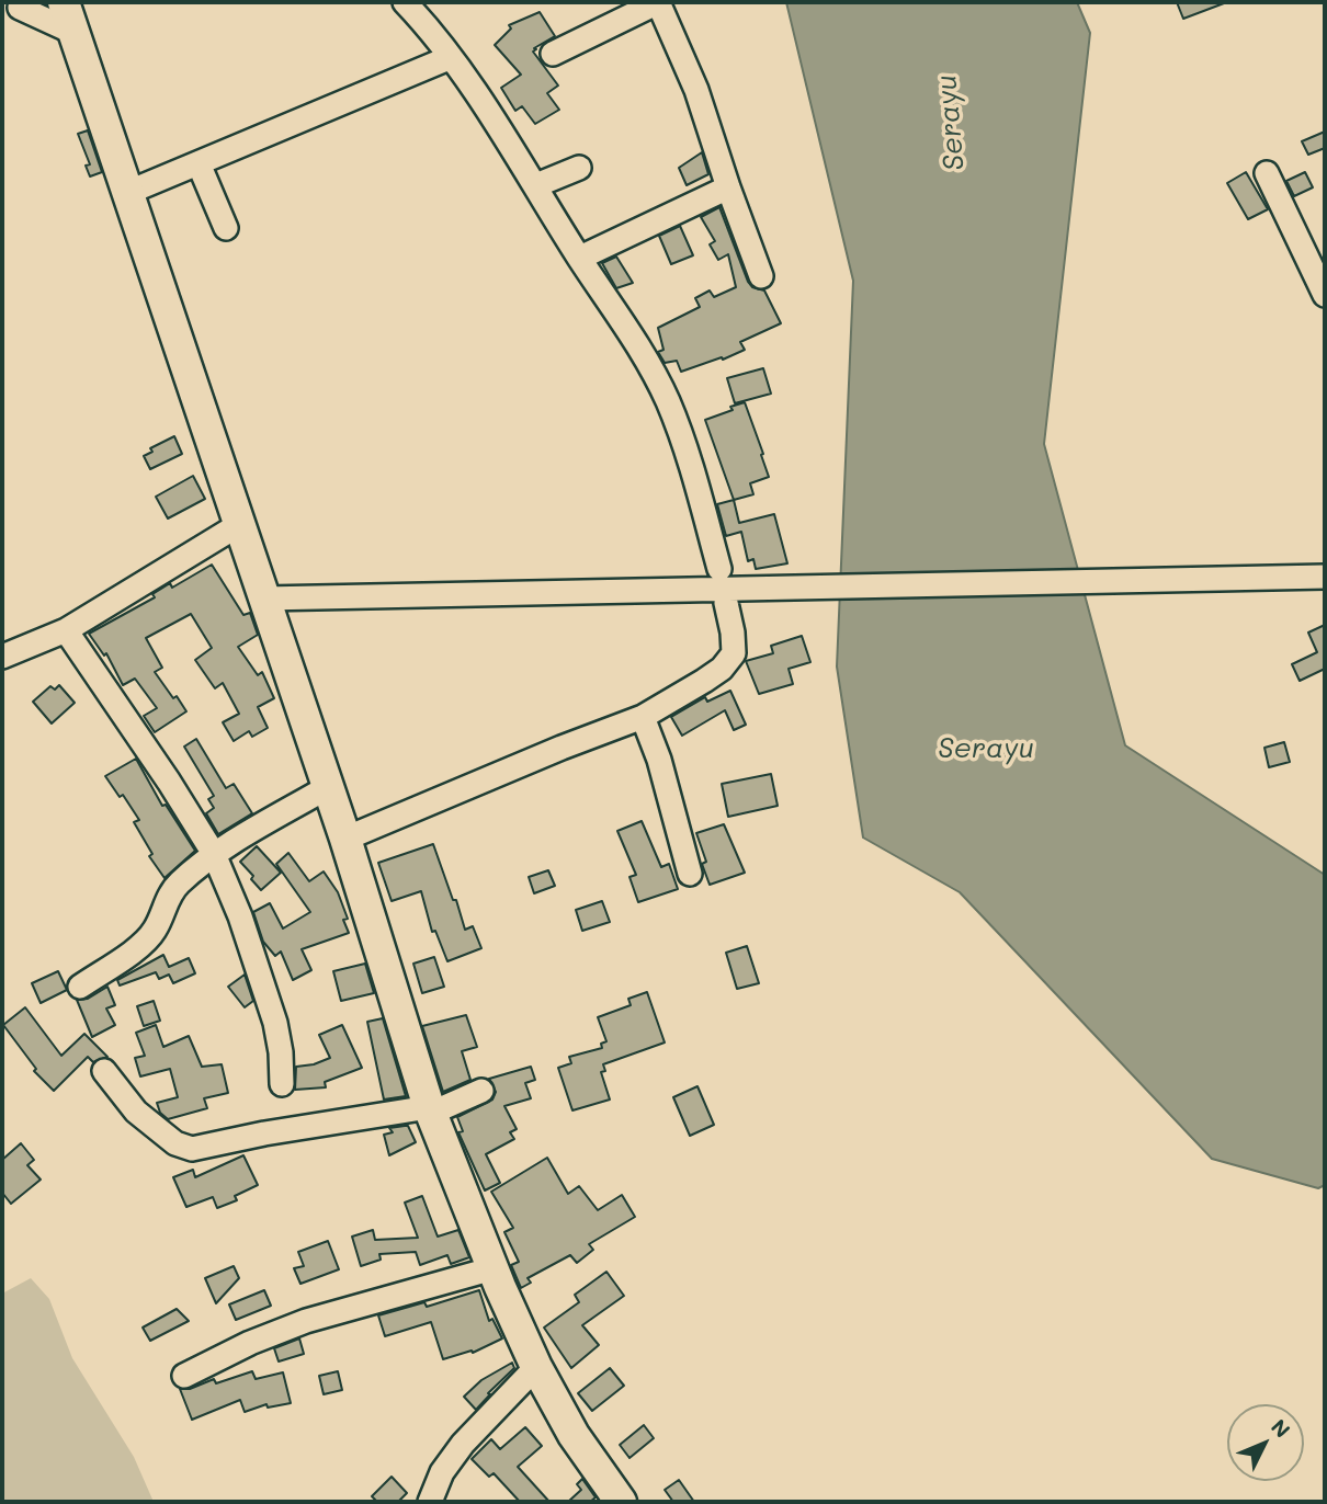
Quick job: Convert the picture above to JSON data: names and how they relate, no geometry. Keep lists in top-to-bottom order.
{
  "water": ["Serayu"],
  "north": "top right"
}
